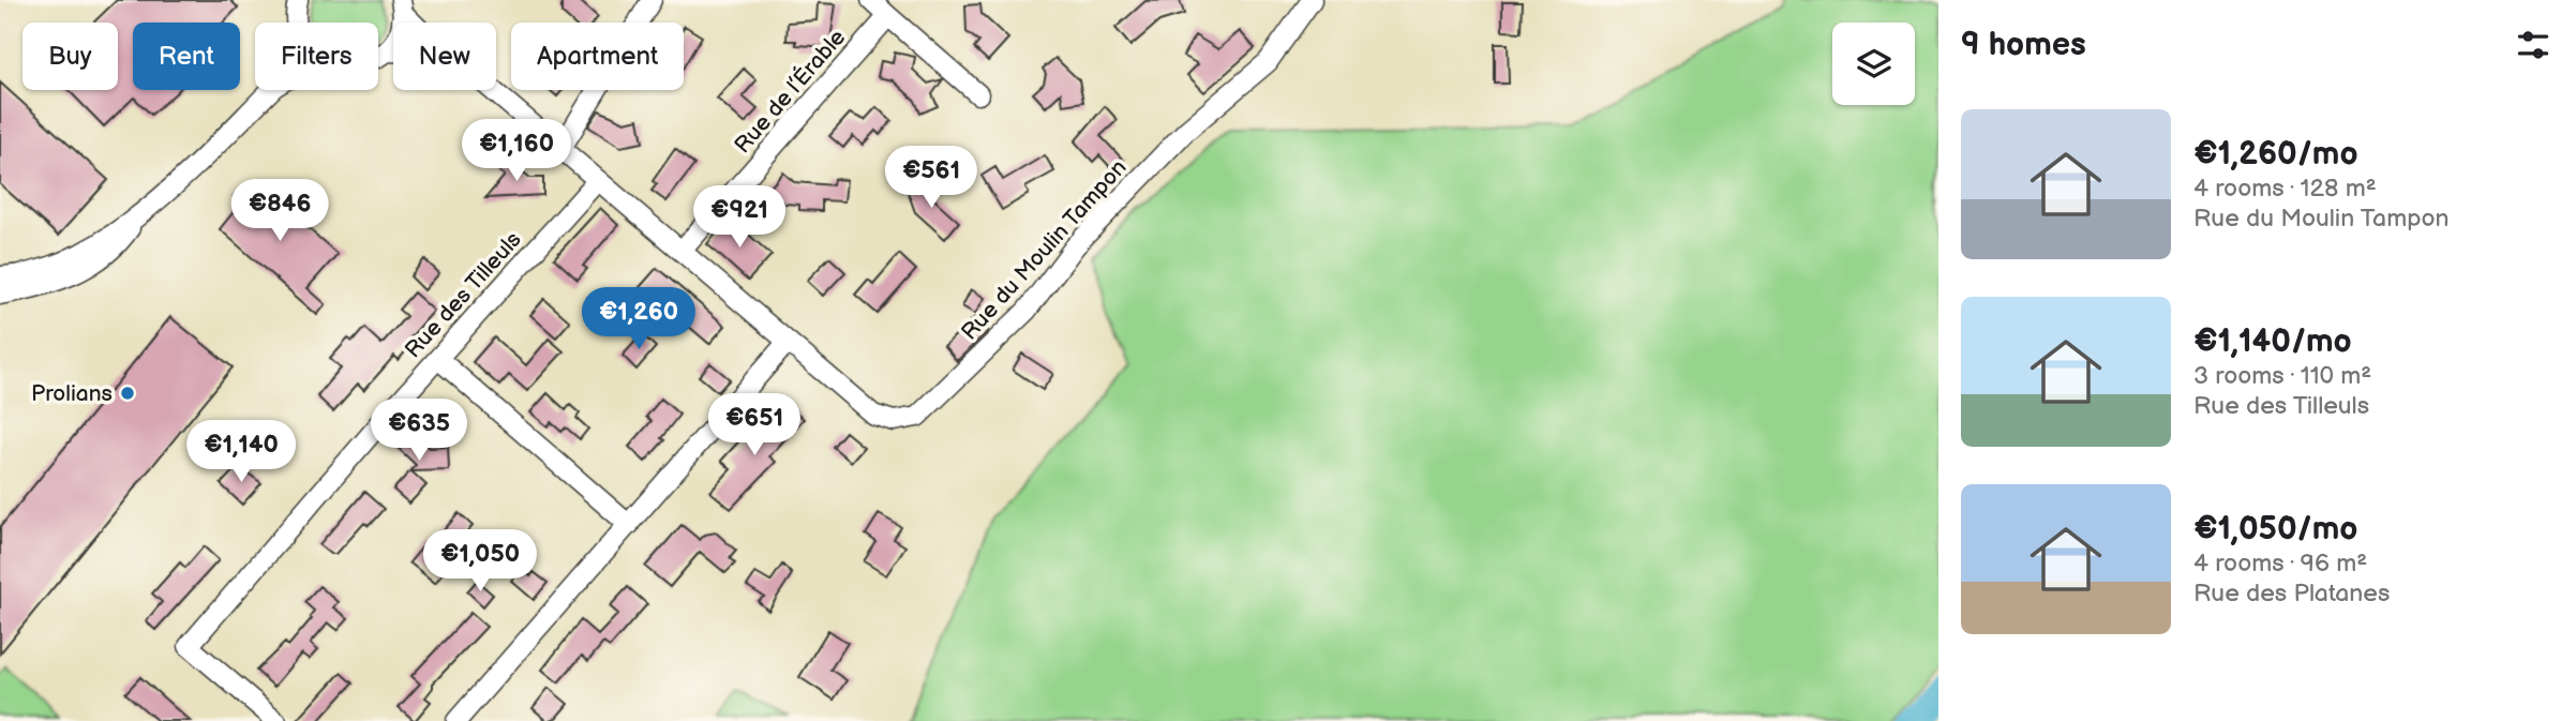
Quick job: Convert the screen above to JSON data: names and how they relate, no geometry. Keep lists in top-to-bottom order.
{
  "streets": {
    "street": ["Rue de l’Érable", "Rue du Moulin Tampon", "Rue des Tilleuls"]
  },
  "crossings": [
    ["Rue de l’Érable", "Rue du Moulin Tampon"],
    ["Rue du Moulin Tampon", "Rue des Tilleuls"]
  ],
  "places": ["Prolians"],
  "page": {
    "heading": "9 homes",
    "chip": [
      "Buy",
      "Rent",
      "Filters",
      "New",
      "Apartment"
    ],
    "list": [
      {
        "name": "€1,260/mo",
        "note": "4 rooms · 128 m² · Rue du Moulin Tampon"
      },
      {
        "name": "€1,140/mo",
        "note": "3 rooms · 110 m² · Rue des Tilleuls"
      },
      {
        "name": "€1,050/mo",
        "note": "4 rooms · 96 m² · Rue des Platanes"
      }
    ],
    "price": [
      "€1,160",
      "€561",
      "€846",
      "€921",
      "€1,260",
      "€651",
      "€635",
      "€1,140",
      "€1,050"
    ]
  }
}
